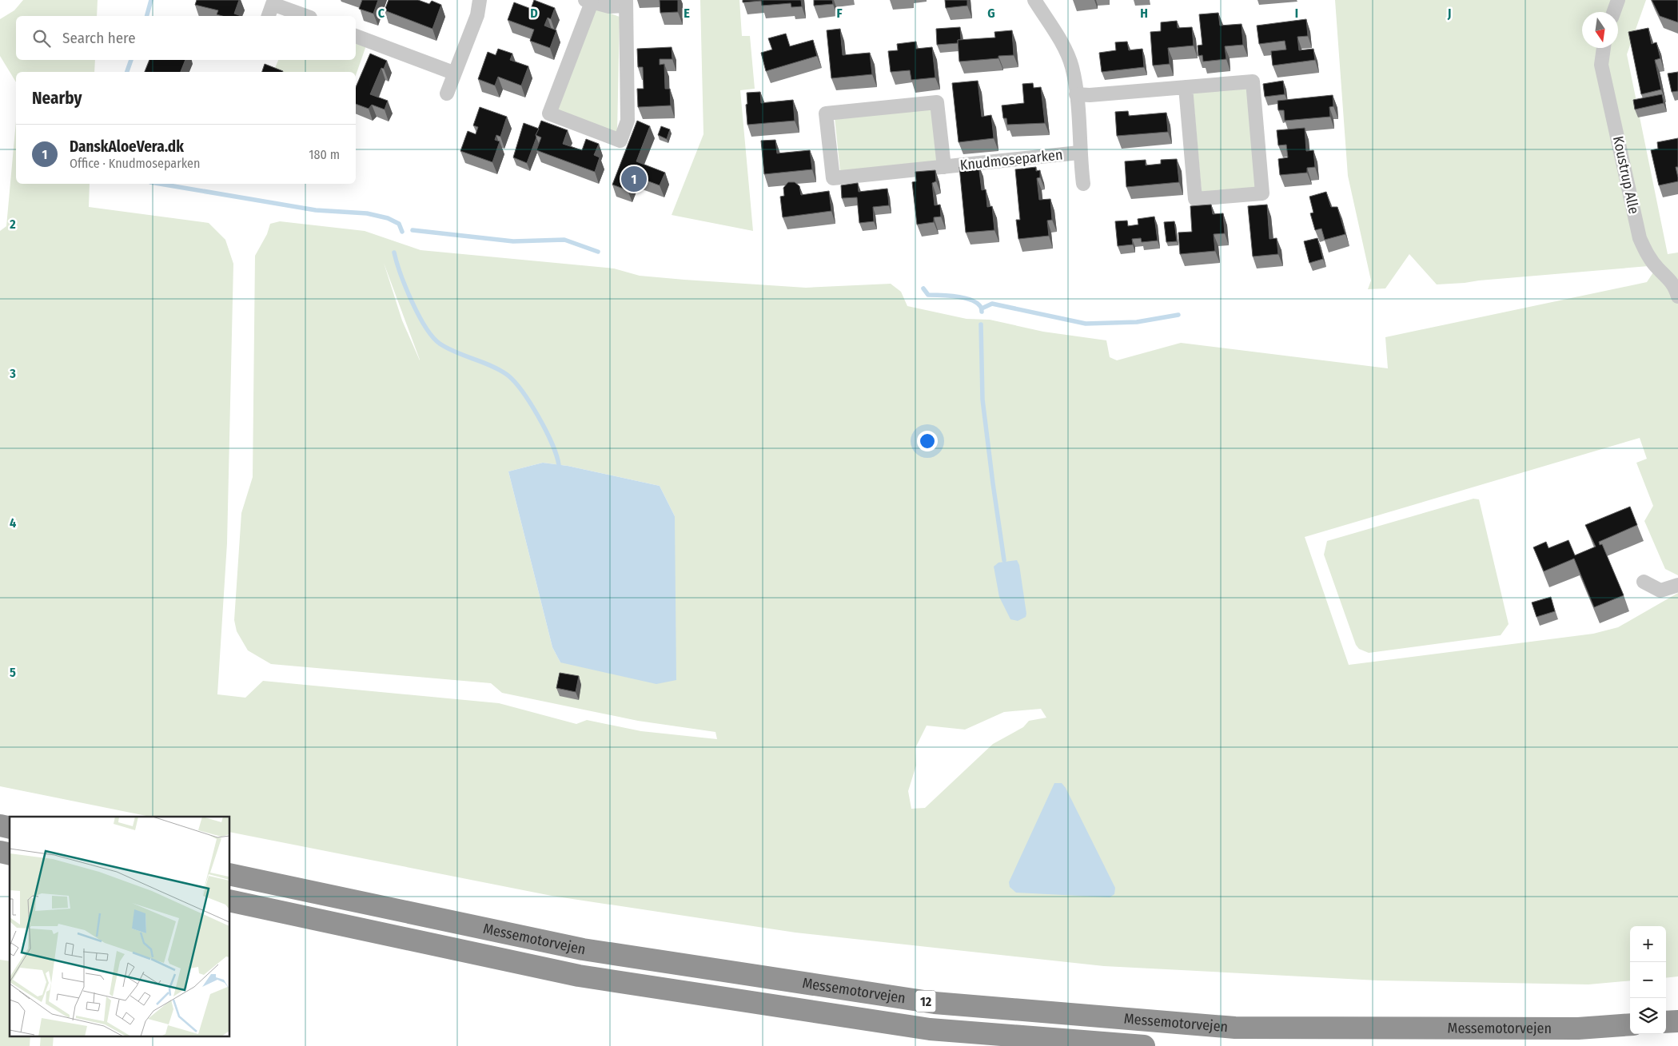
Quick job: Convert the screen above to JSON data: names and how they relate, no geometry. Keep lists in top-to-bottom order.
{
  "streets": {
    "highway": ["Messemotorvejen", "12"],
    "street": ["Knudmoseparken", "Koustrup Alle"]
  },
  "north": "bottom",
  "page": {
    "search": "Search here",
    "heading": "Nearby",
    "list": [
      {
        "mark": "1",
        "name": "DanskAloeVera.dk",
        "note": "Office · Knudmoseparken",
        "value": "180 m"
      }
    ],
    "pins": "1",
    "map_buttons": ["+", "−"]
  },
  "grid": {
    "columns": [
      "C",
      "D",
      "E",
      "F",
      "G",
      "H",
      "I",
      "J"
    ],
    "rows": [
      "2",
      "3",
      "4",
      "5"
    ]
  }
}
